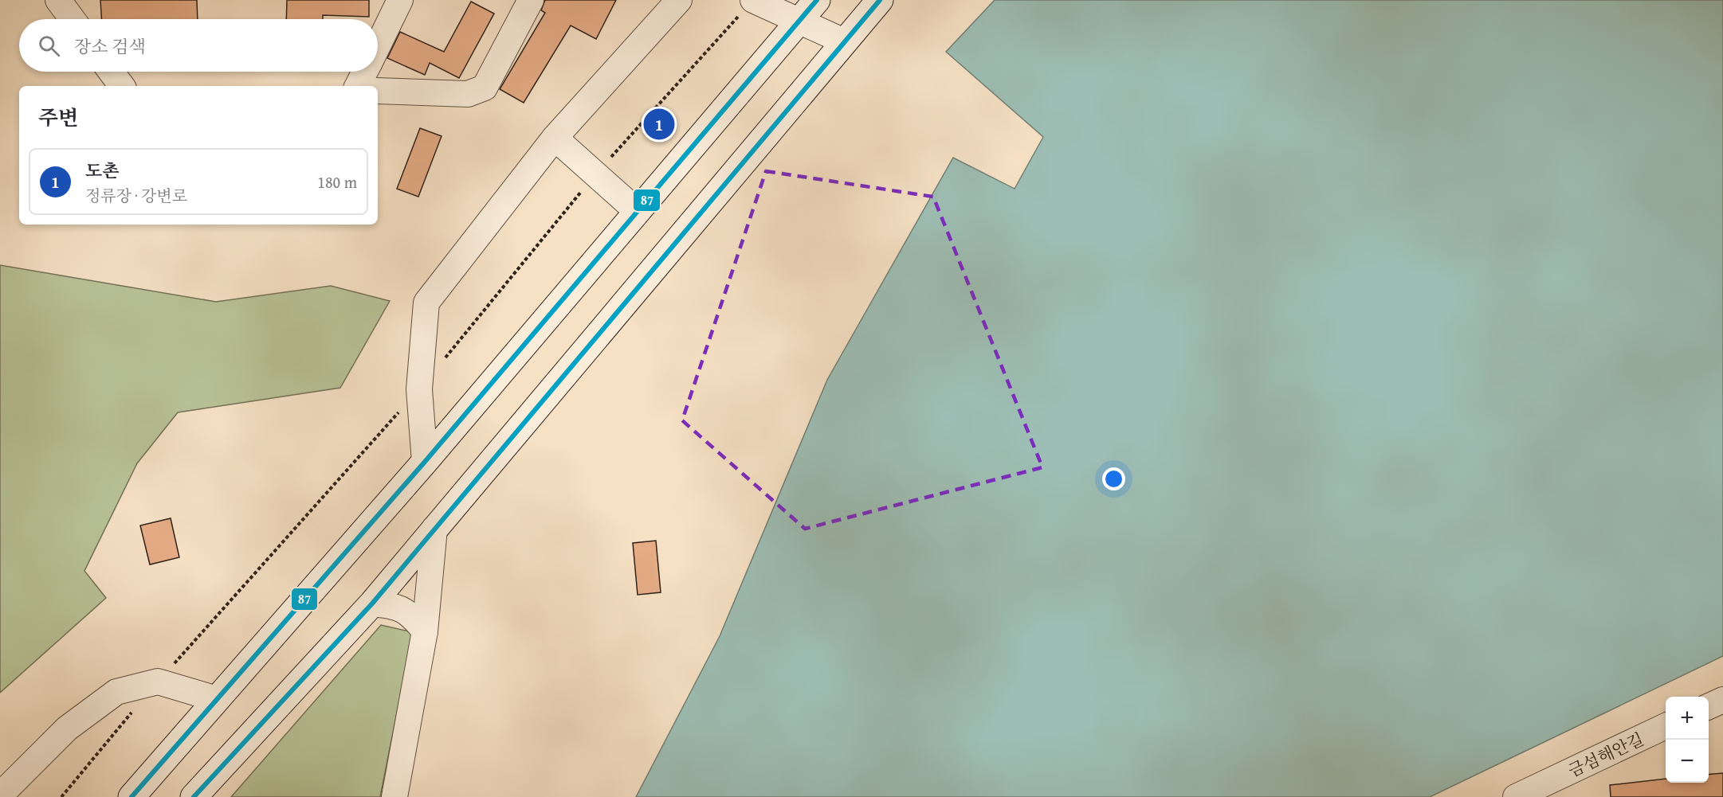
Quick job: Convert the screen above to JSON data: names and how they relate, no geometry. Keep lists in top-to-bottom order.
{
  "streets": {
    "street": ["금섬해안길"]
  },
  "lines": ["transit line 87"],
  "page": {
    "search": "장소 검색",
    "heading": "주변",
    "pins": "1",
    "list": [
      {
        "mark": "1",
        "name": "도촌",
        "note": "정류장 · 강변로",
        "value": "180 m"
      }
    ],
    "map_buttons": ["+", "−"]
  }
}
